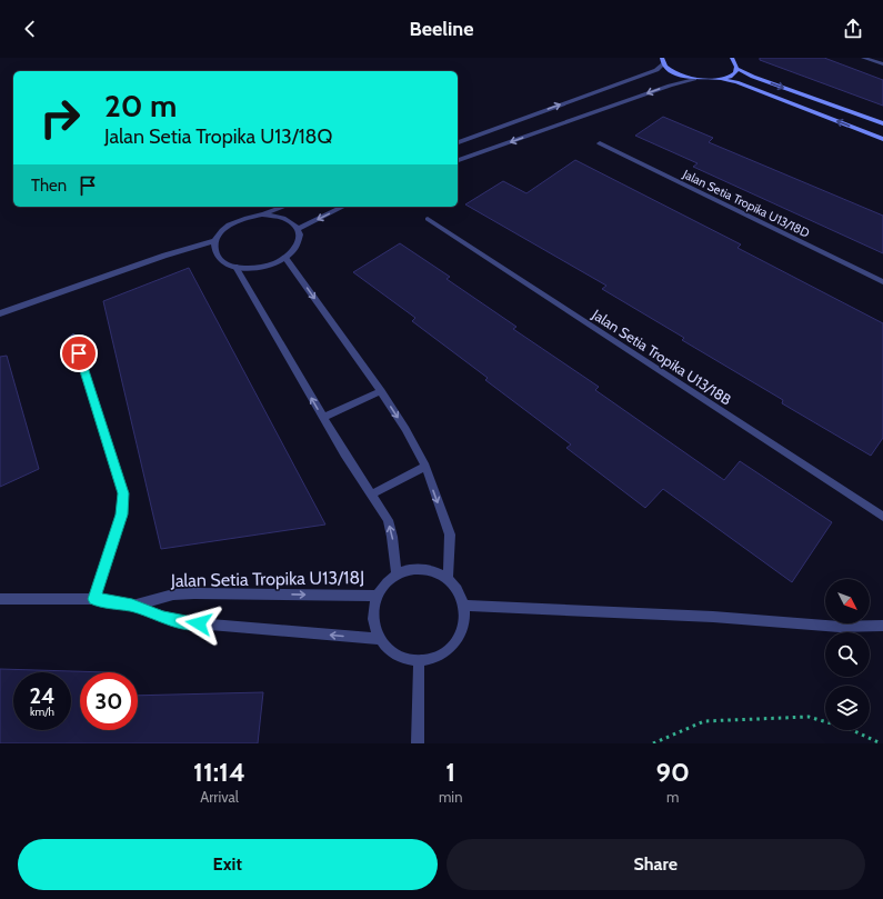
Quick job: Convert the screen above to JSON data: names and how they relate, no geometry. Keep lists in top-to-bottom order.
{
  "streets": {
    "street": ["Jalan Setia Tropika U13/18D", "Jalan Setia Tropika U13/18B", "Jalan Setia Tropika U13/18J"]
  },
  "north": "bottom right",
  "page": {
    "header": "Beeline",
    "turn": ["20 m", "Jalan Setia Tropika U13/18Q"],
    "then": "Then",
    "speed": "24 km/h",
    "limit": "30",
    "eta": [
      "11:14",
      "Arrival",
      "1",
      "min",
      "90",
      "m"
    ],
    "buttons": ["Exit", "Share"]
  }
}
